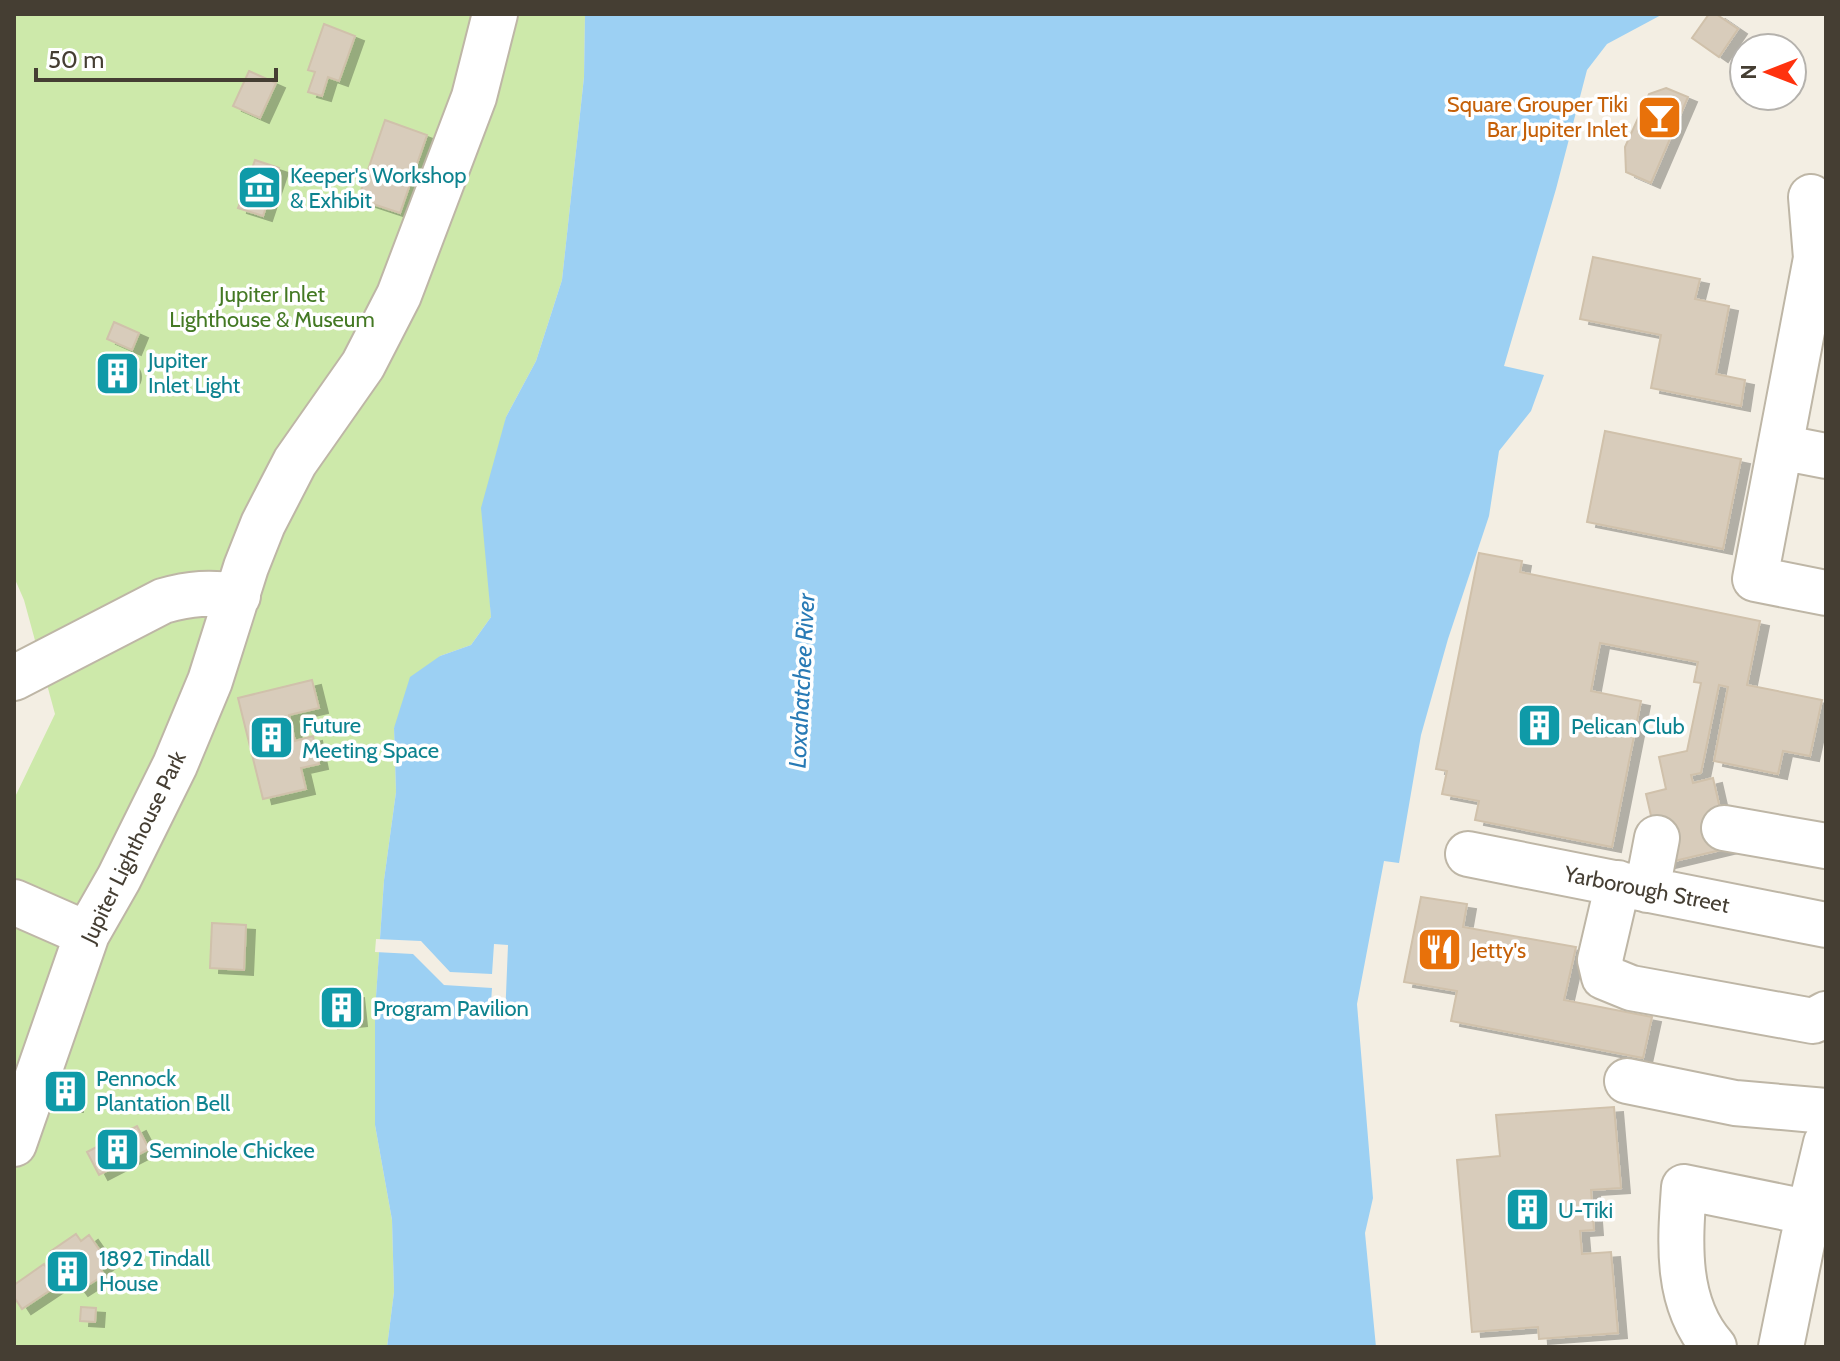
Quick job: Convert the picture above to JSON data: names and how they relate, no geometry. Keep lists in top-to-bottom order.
{
  "streets": {
    "street": ["Jupiter Lighthouse Park", "Yarborough Street"]
  },
  "water": ["Loxahatchee River"],
  "parks": ["Jupiter Inlet Lighthouse & Museum"],
  "places": {
    "bar": ["Square Grouper Tiki Bar Jupiter Inlet"],
    "museum": ["Keeper's Workshop & Exhibit"],
    "building": [
      "Jupiter Inlet Light",
      "Pelican Club",
      "Future Meeting Space",
      "Program Pavilion",
      "Pennock Plantation Bell",
      "Seminole Chickee",
      "U-Tiki",
      "1892 Tindall House"
    ],
    "restaurant": ["Jetty's"]
  },
  "scale_bar": "50 m",
  "north": "left"
}
